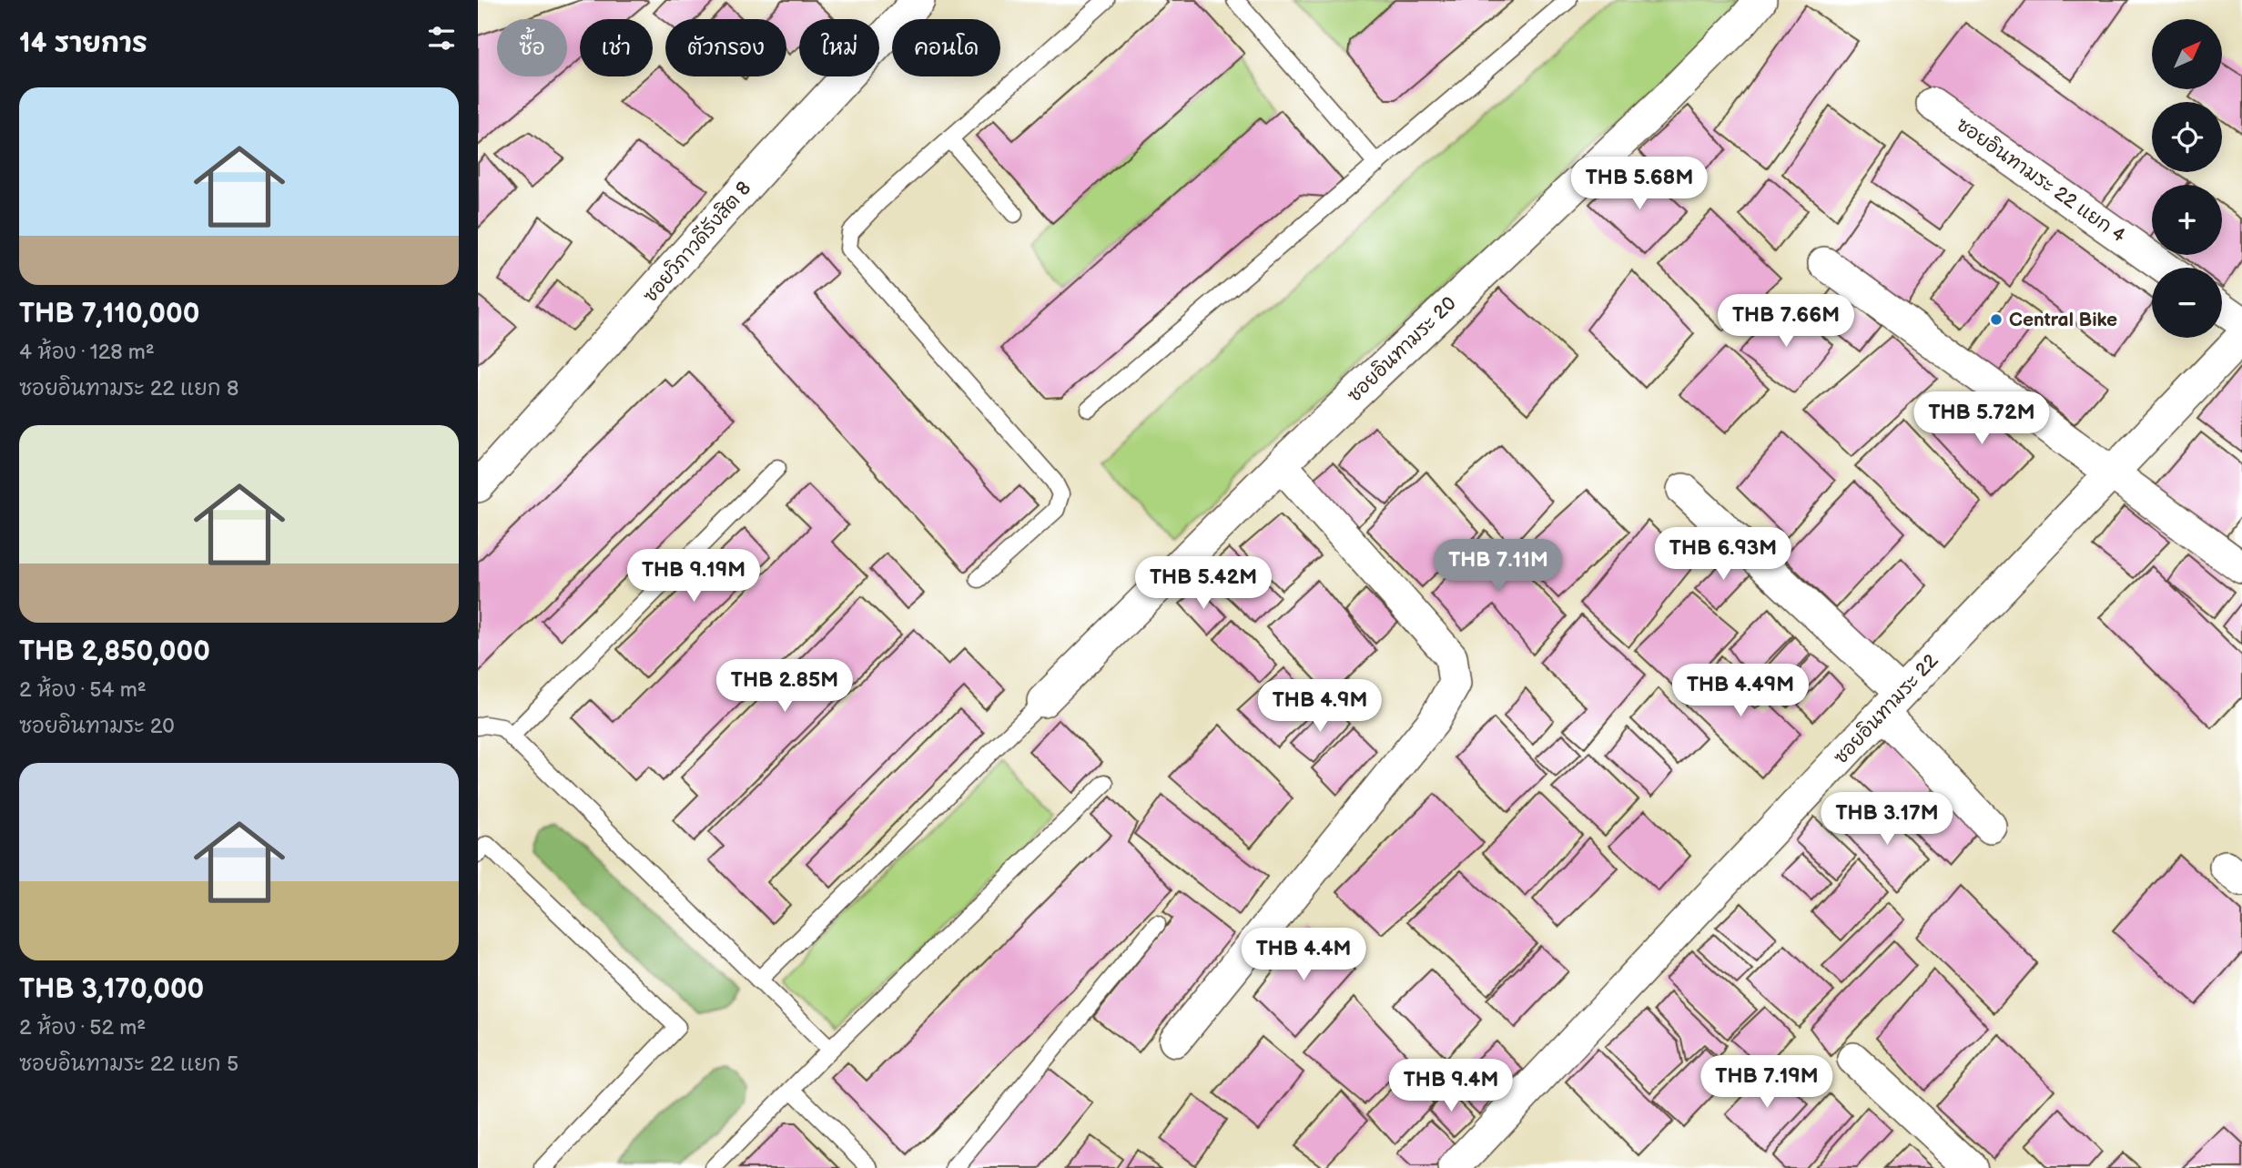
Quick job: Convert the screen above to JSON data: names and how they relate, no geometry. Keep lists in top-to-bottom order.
{
  "streets": {
    "street": [
      "ซอยอินทามระ 22 แยก 4",
      "ซอยวิภาวดีรังสิต 8",
      "ซอยอินทามระ 20",
      "ซอยอินทามระ 22"
    ]
  },
  "places": ["Central Bike"],
  "north": "top right",
  "page": {
    "heading": "14 รายการ",
    "map_buttons": ["+", "−"],
    "chip": [
      "ซื้อ",
      "เช่า",
      "ตัวกรอง",
      "ใหม่",
      "คอนโด"
    ],
    "list": [
      {
        "name": "THB 7,110,000",
        "note": "4 ห้อง · 128 m² · ซอยอินทามระ 22 แยก 8"
      },
      {
        "name": "THB 2,850,000",
        "note": "2 ห้อง · 54 m² · ซอยอินทามระ 20"
      },
      {
        "name": "THB 3,170,000",
        "note": "2 ห้อง · 52 m² · ซอยอินทามระ 22 แยก 5"
      }
    ],
    "price": [
      "THB 5.68M",
      "THB 7.66M",
      "THB 5.72M",
      "THB 6.93M",
      "THB 7.11M",
      "THB 9.19M",
      "THB 5.42M",
      "THB 2.85M",
      "THB 4.49M",
      "THB 4.9M",
      "THB 3.17M",
      "THB 4.4M",
      "THB 7.19M",
      "THB 9.4M"
    ]
  }
}
